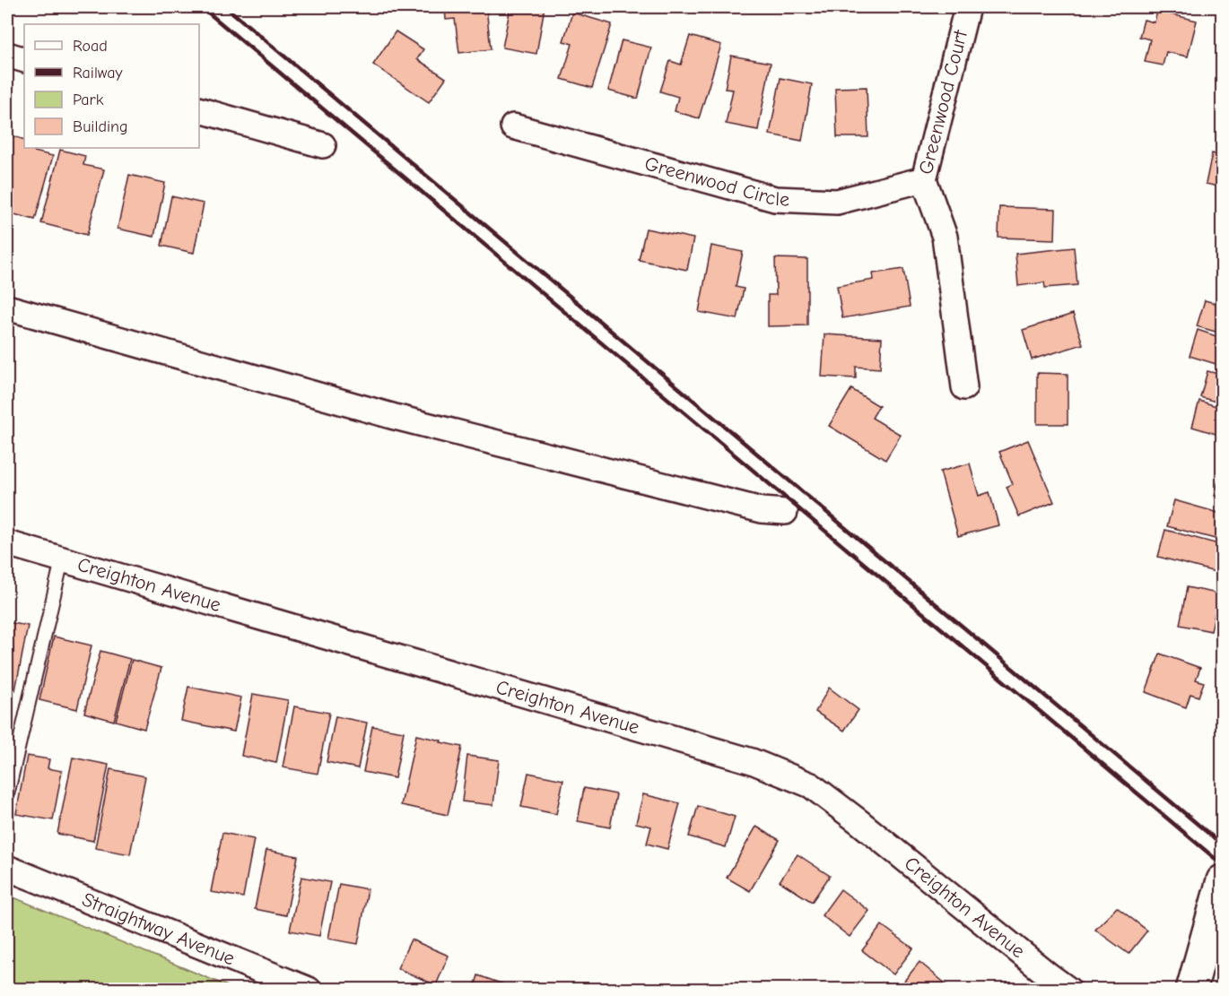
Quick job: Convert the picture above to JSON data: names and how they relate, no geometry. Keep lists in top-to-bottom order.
{
  "streets": {
    "street": [
      "Greenwood Court",
      "Greenwood Circle",
      "Creighton Avenue",
      "Straightway Avenue"
    ]
  },
  "crossings": [
    ["Greenwood Court", "Greenwood Circle"]
  ],
  "legend": [
    "Road",
    "Railway",
    "Park",
    "Building"
  ]
}
